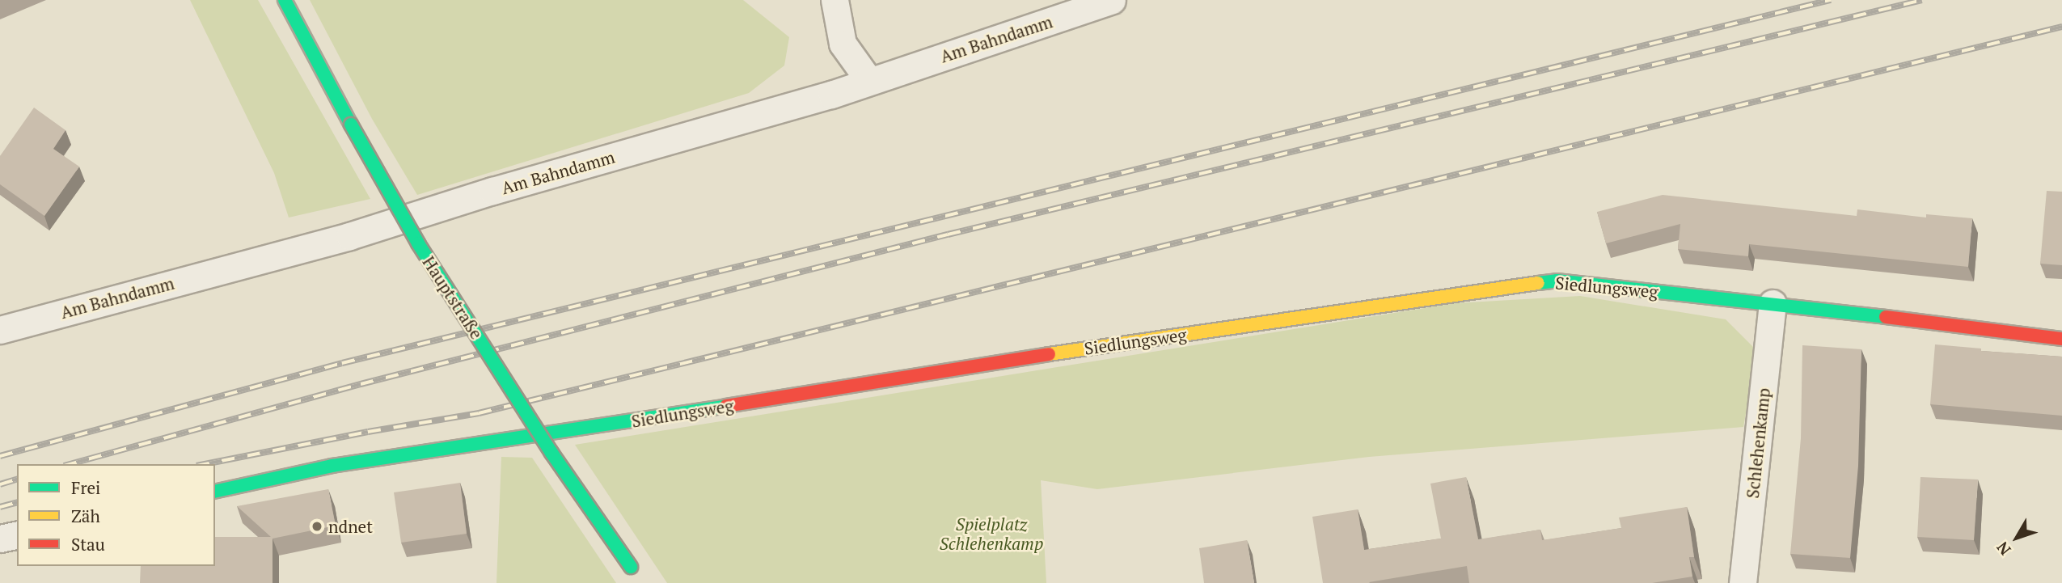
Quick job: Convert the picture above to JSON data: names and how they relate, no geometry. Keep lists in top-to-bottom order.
{
  "streets": {
    "street": [
      "Am Bahndamm",
      "Siedlungsweg",
      "Hauptstraße",
      "Schlehenkamp"
    ]
  },
  "crossings": [
    ["Siedlungsweg", "Schlehenkamp"]
  ],
  "parks": ["Spielplatz Schlehenkamp"],
  "places": ["ndnet"],
  "legend": ["Frei", "Zäh", "Stau"],
  "north": "bottom left"
}
